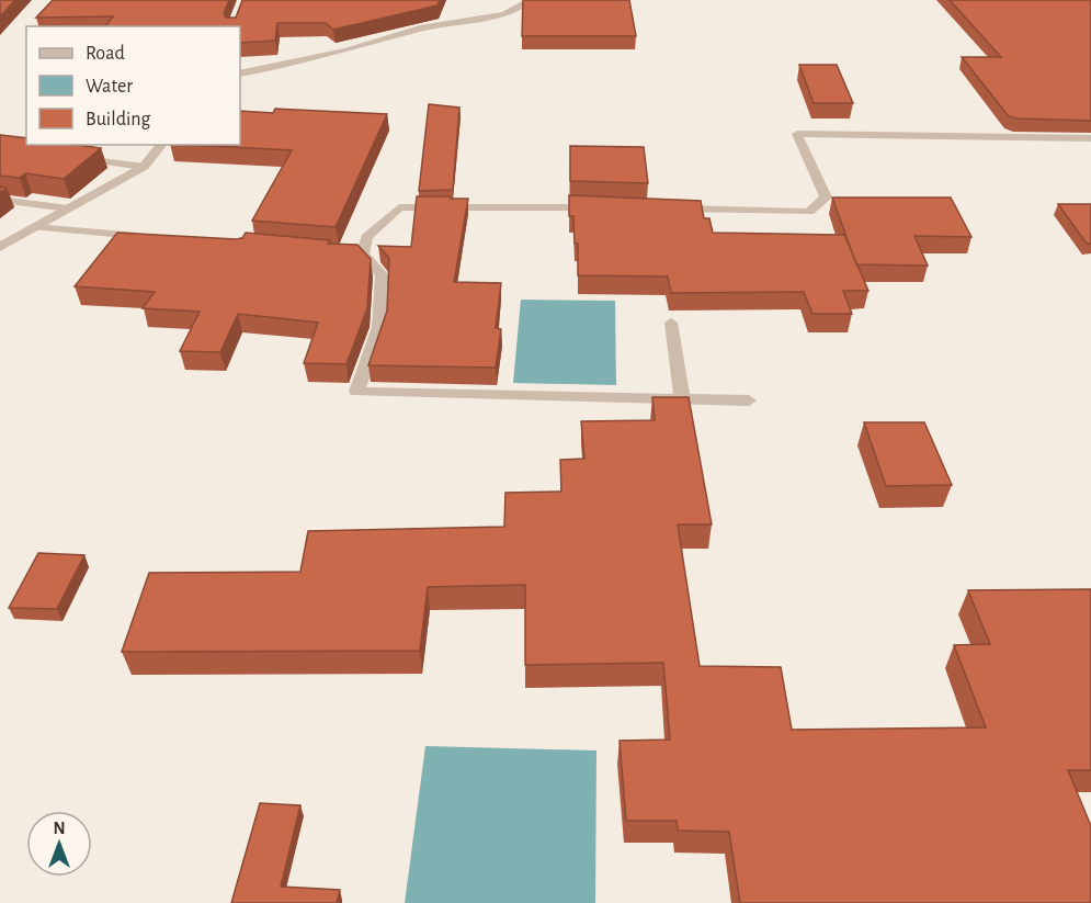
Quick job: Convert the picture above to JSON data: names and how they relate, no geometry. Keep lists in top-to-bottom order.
{
  "legend": ["Road", "Water", "Building"],
  "north": "top"
}
